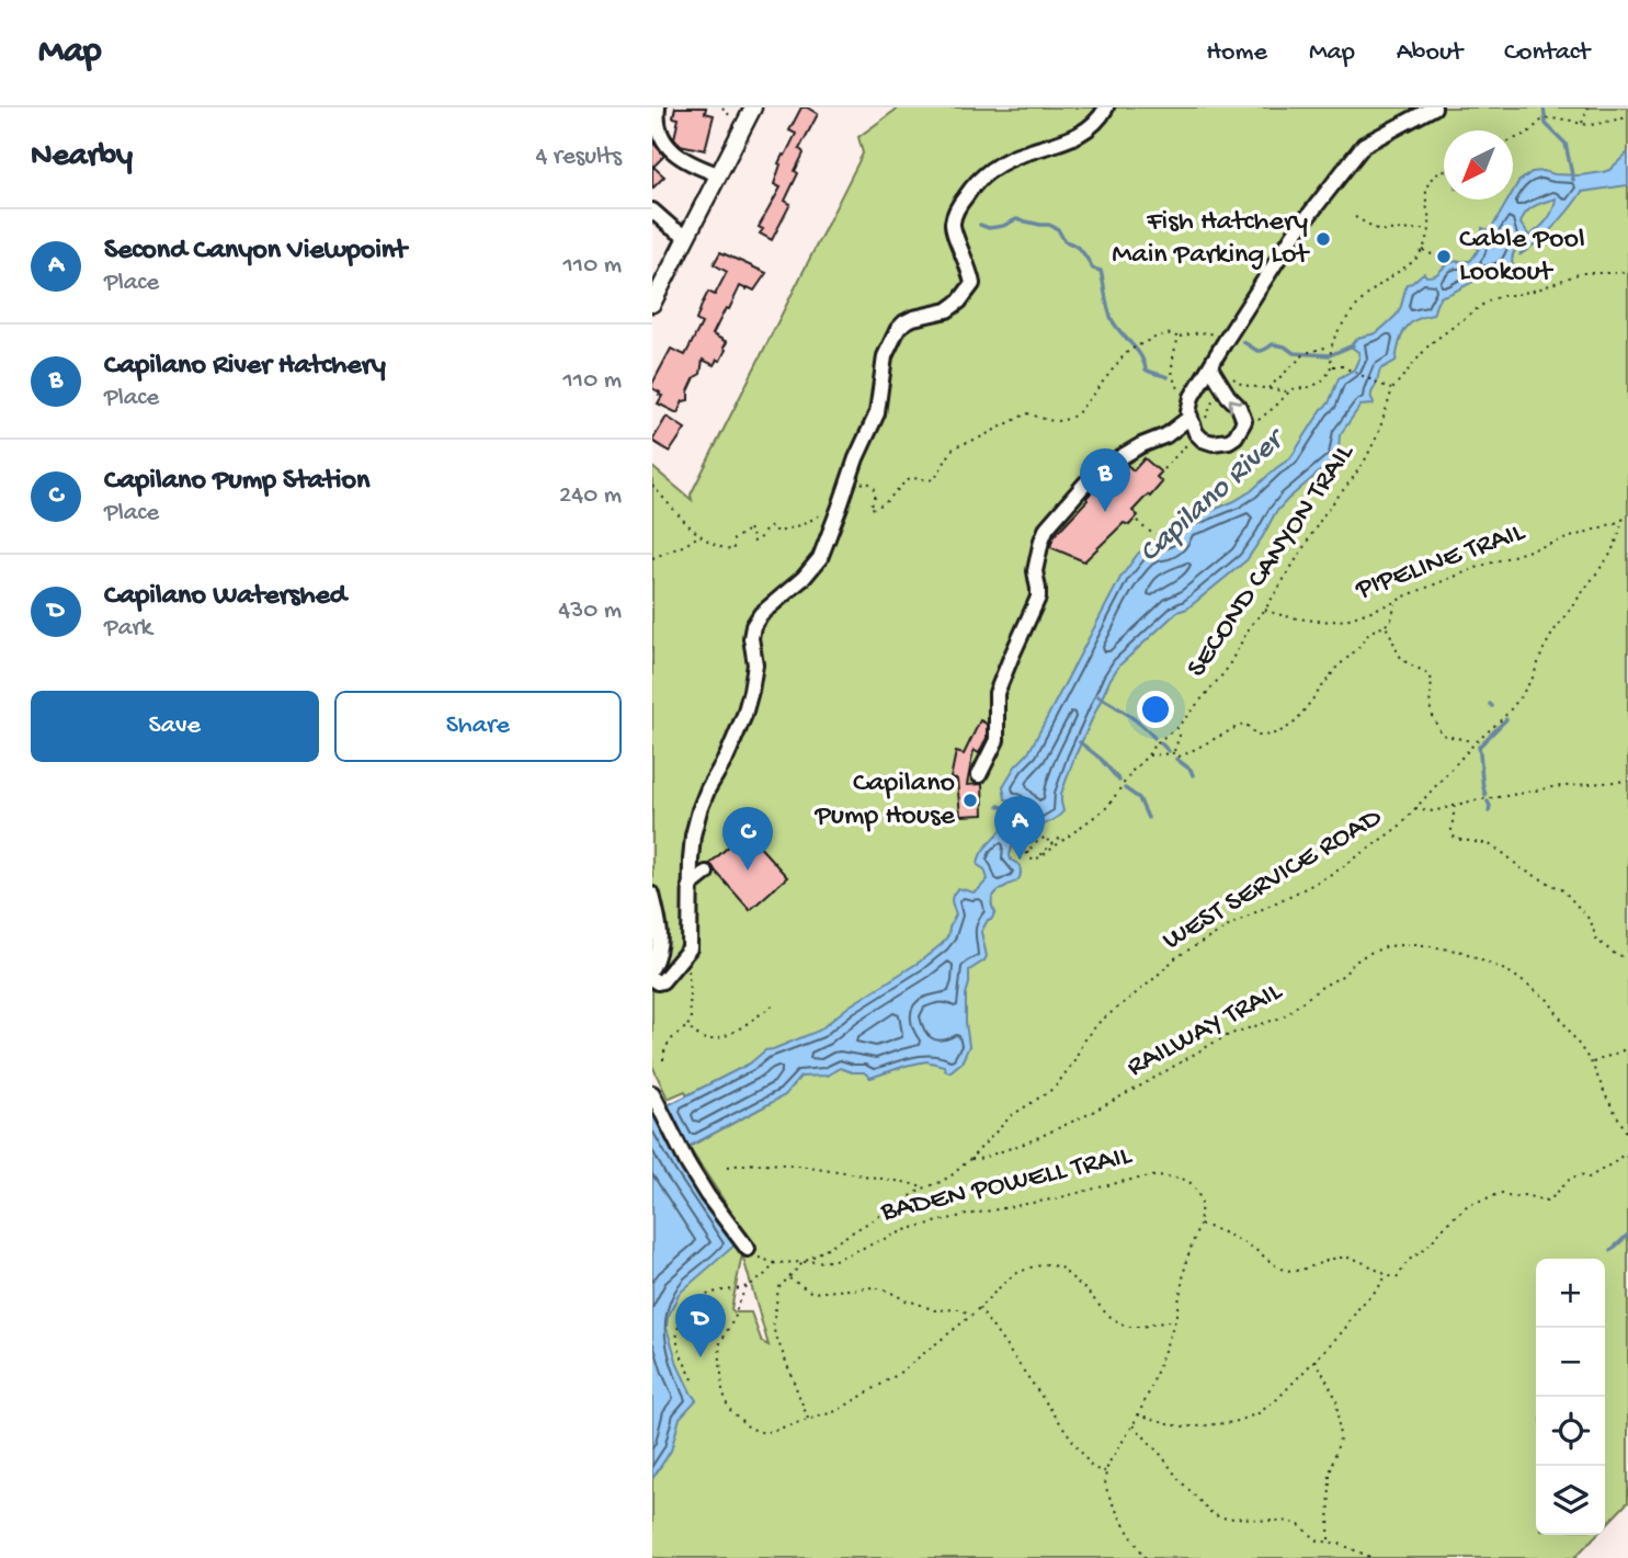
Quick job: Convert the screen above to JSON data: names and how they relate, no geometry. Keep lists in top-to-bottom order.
{
  "streets": {
    "path": [
      "SECOND CANYON TRAIL",
      "PIPELINE TRAIL",
      "WEST SERVICE ROAD",
      "RAILWAY TRAIL",
      "BADEN POWELL TRAIL"
    ]
  },
  "crossings": [
    ["SECOND CANYON TRAIL", "PIPELINE TRAIL"],
    ["PIPELINE TRAIL", "WEST SERVICE ROAD"],
    ["WEST SERVICE ROAD", "RAILWAY TRAIL"],
    ["WEST SERVICE ROAD", "BADEN POWELL TRAIL"]
  ],
  "water": ["Capilano River"],
  "places": ["Fish Hatchery Main Parking Lot", "Cable Pool Lookout", "Capilano Pump House"],
  "north": "bottom left",
  "page": {
    "header": "Map",
    "nav": [
      "Home",
      "Map",
      "About",
      "Contact"
    ],
    "heading": ["Nearby", "4 results"],
    "list": [
      {
        "mark": "A",
        "name": "Second Canyon Viewpoint",
        "note": "Place",
        "value": "110 m"
      },
      {
        "mark": "B",
        "name": "Capilano River Hatchery",
        "note": "Place",
        "value": "110 m"
      },
      {
        "mark": "C",
        "name": "Capilano Pump Station",
        "note": "Place",
        "value": "240 m"
      },
      {
        "mark": "D",
        "name": "Capilano Watershed",
        "note": "Park",
        "value": "430 m"
      }
    ],
    "pins": [
      "B",
      "A",
      "C",
      "D"
    ],
    "buttons": ["Save", "Share"],
    "map_buttons": ["+", "−"]
  }
}
